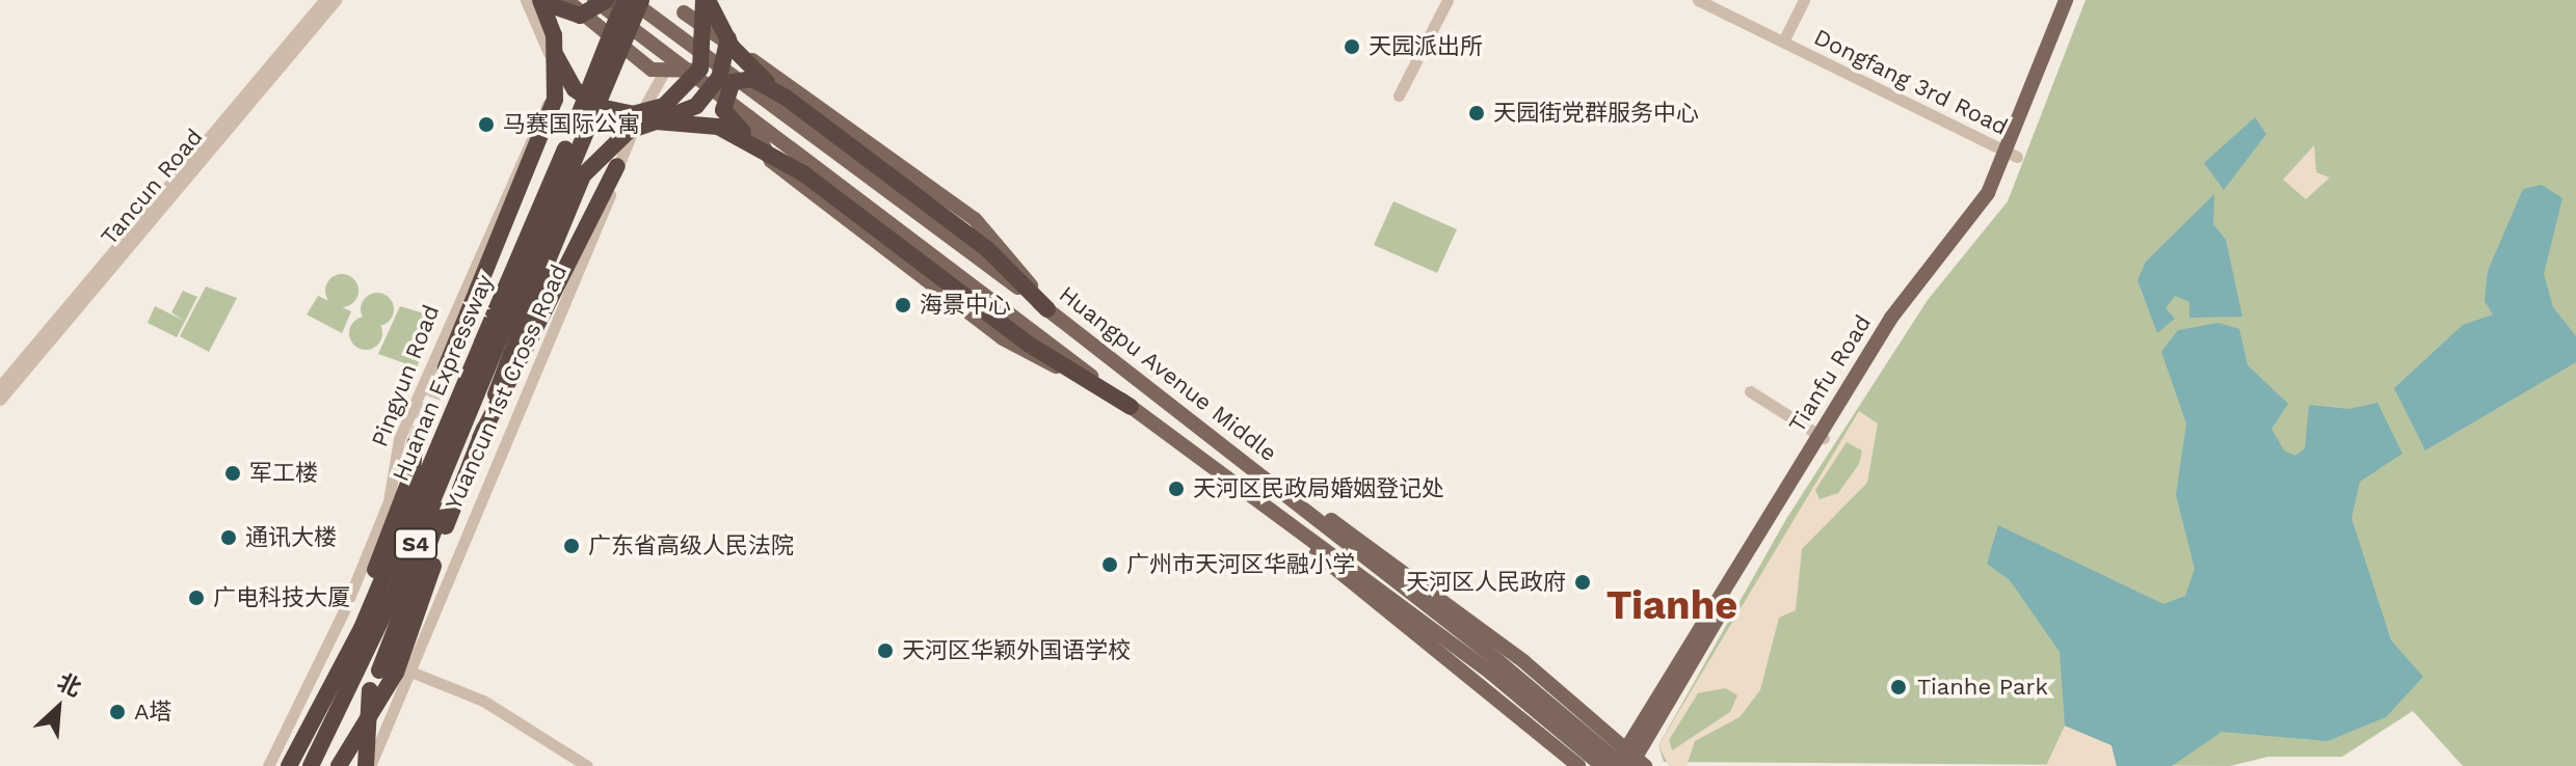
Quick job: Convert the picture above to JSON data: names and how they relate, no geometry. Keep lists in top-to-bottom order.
{
  "streets": {
    "highway": ["Huanan Expressway", "S4"],
    "main road": ["Huangpu Avenue Middle", "Tianfu Road"],
    "street": [
      "Dongfang 3rd Road",
      "Tancun Road",
      "Pingyun Road",
      "Yuancun 1st Cross Road"
    ]
  },
  "crossings": [
    ["Dongfang 3rd Road", "Tianfu Road"],
    ["Huangpu Avenue Middle", "Tianfu Road"]
  ],
  "districts": ["Tianhe"],
  "places": [
    "天园派出所",
    "天园街党群服务中心",
    "马赛国际公寓",
    "海景中心",
    "军工楼",
    "天河区民政局婚姻登记处",
    "通讯大楼",
    "广东省高级人民法院",
    "广州市天河区华融小学",
    "天河区人民政府",
    "广电科技大厦",
    "天河区华颖外国语学校",
    "Tianhe Park",
    "A塔"
  ],
  "north": "top right"
}
